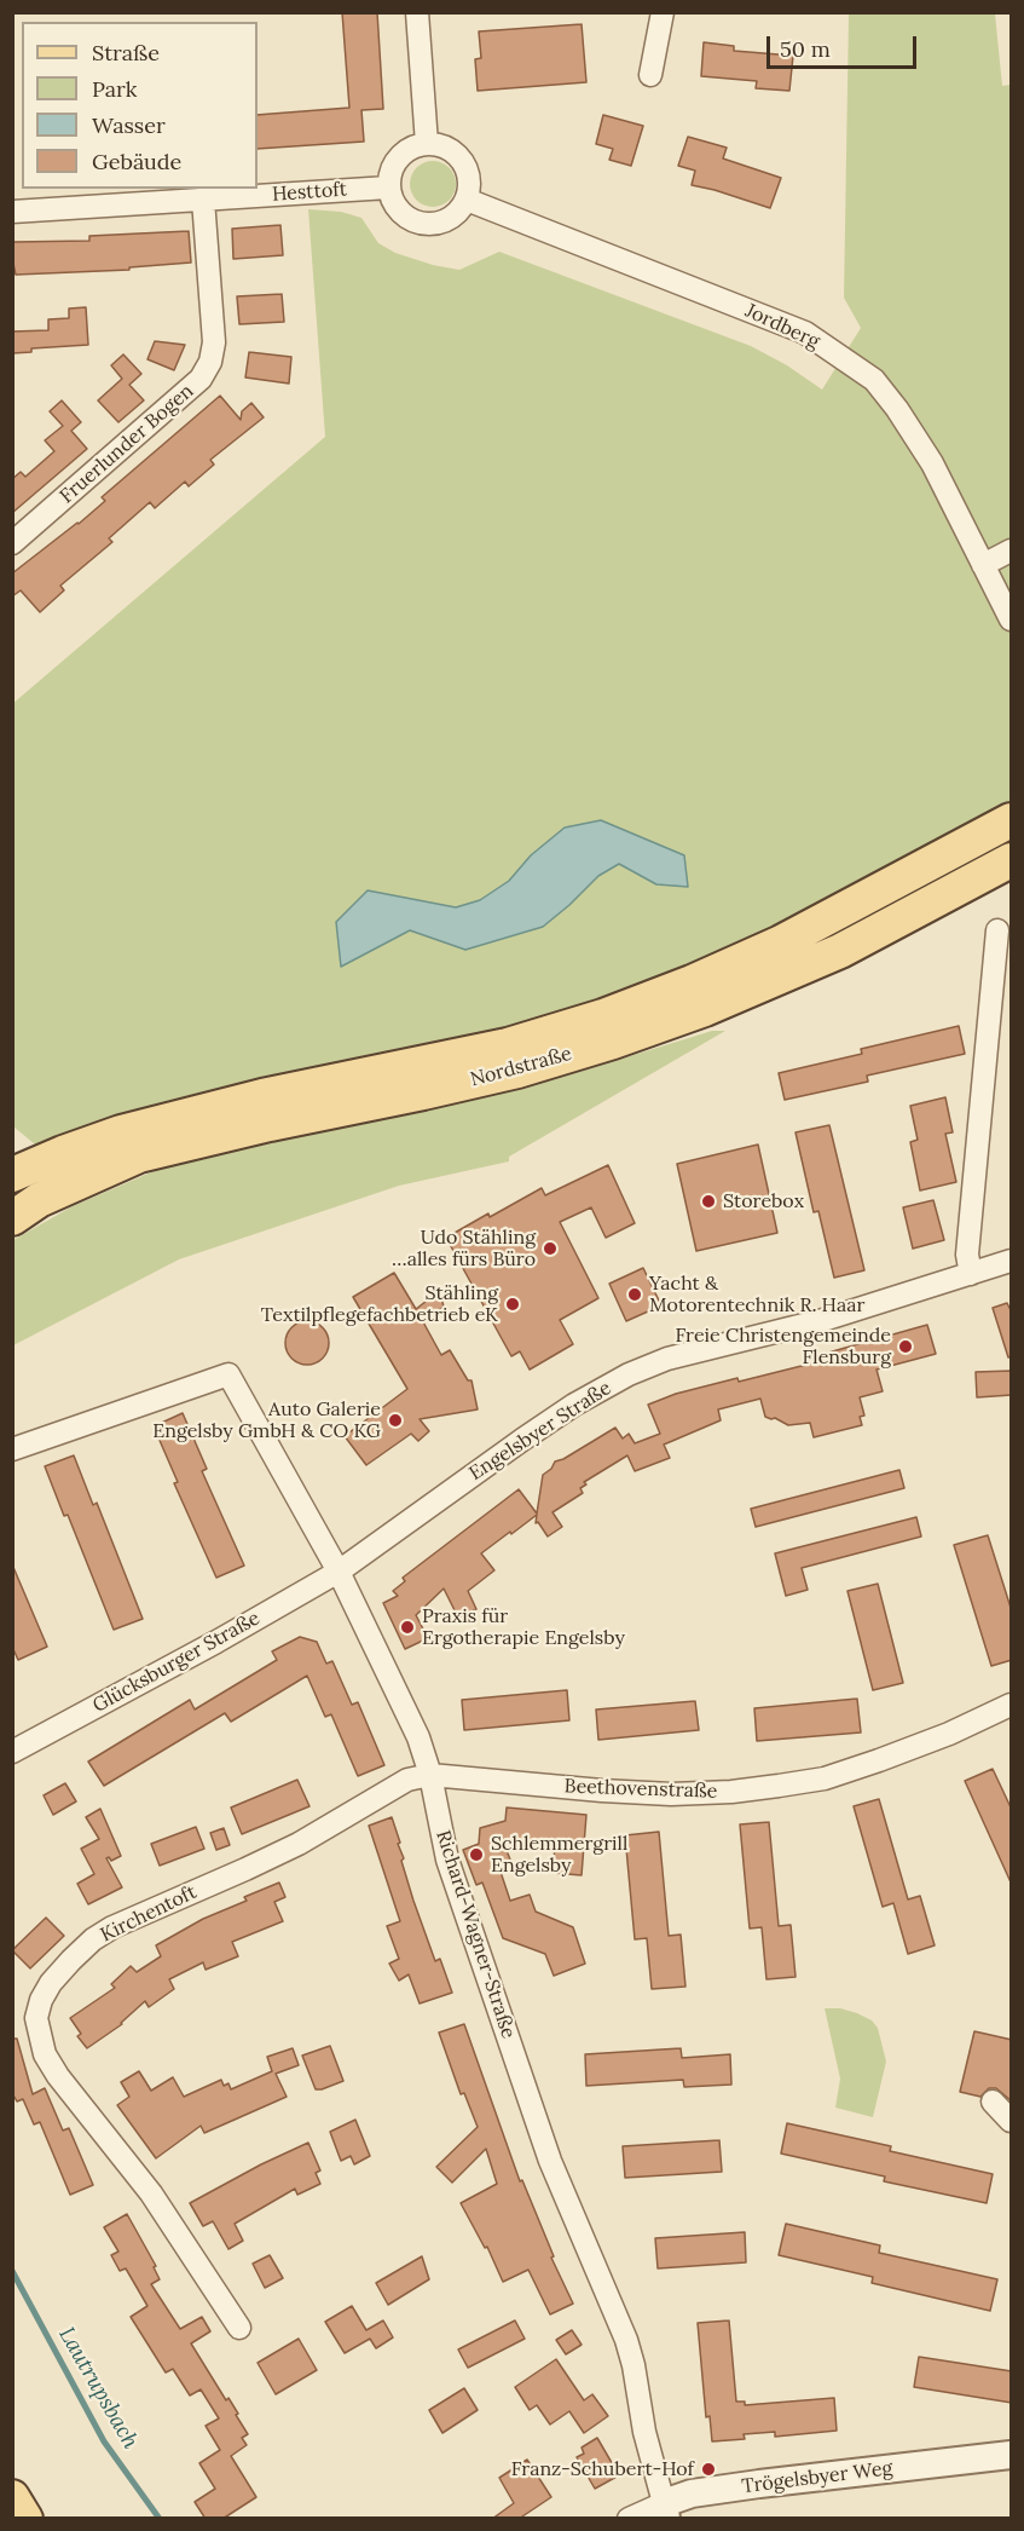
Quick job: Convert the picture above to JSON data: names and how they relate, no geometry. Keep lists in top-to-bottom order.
{
  "streets": {
    "main road": ["Nordstraße"],
    "street": [
      "Hesttoft",
      "Jordberg",
      "Fruerlunder Bogen",
      "Engelsbyer Straße",
      "Glücksburger Straße",
      "Beethovenstraße",
      "Kirchentoft",
      "Richard-Wagner-Straße",
      "Trögelsbyer Weg"
    ]
  },
  "crossings": [
    ["Hesttoft", "Jordberg"],
    ["Hesttoft", "Fruerlunder Bogen"],
    ["Engelsbyer Straße", "Glücksburger Straße"],
    ["Engelsbyer Straße", "Richard-Wagner-Straße"],
    ["Glücksburger Straße", "Richard-Wagner-Straße"],
    ["Beethovenstraße", "Kirchentoft"],
    ["Beethovenstraße", "Richard-Wagner-Straße"],
    ["Kirchentoft", "Richard-Wagner-Straße"],
    ["Richard-Wagner-Straße", "Trögelsbyer Weg"]
  ],
  "water": ["Lautrupsbach"],
  "places": [
    "Storebox",
    "Udo Stähling …alles fürs Büro",
    "Yacht & Motorentechnik R. Haar",
    "Stähling Textilpflegefachbetrieb eK",
    "Freie Christengemeinde Flensburg",
    "Auto Galerie Engelsby GmbH & CO KG",
    "Praxis für Ergotherapie Engelsby",
    "Schlemmergrill Engelsby",
    "Franz-Schubert-Hof"
  ],
  "legend": [
    "Straße",
    "Park",
    "Wasser",
    "Gebäude"
  ],
  "scale_bar": "50 m"
}
